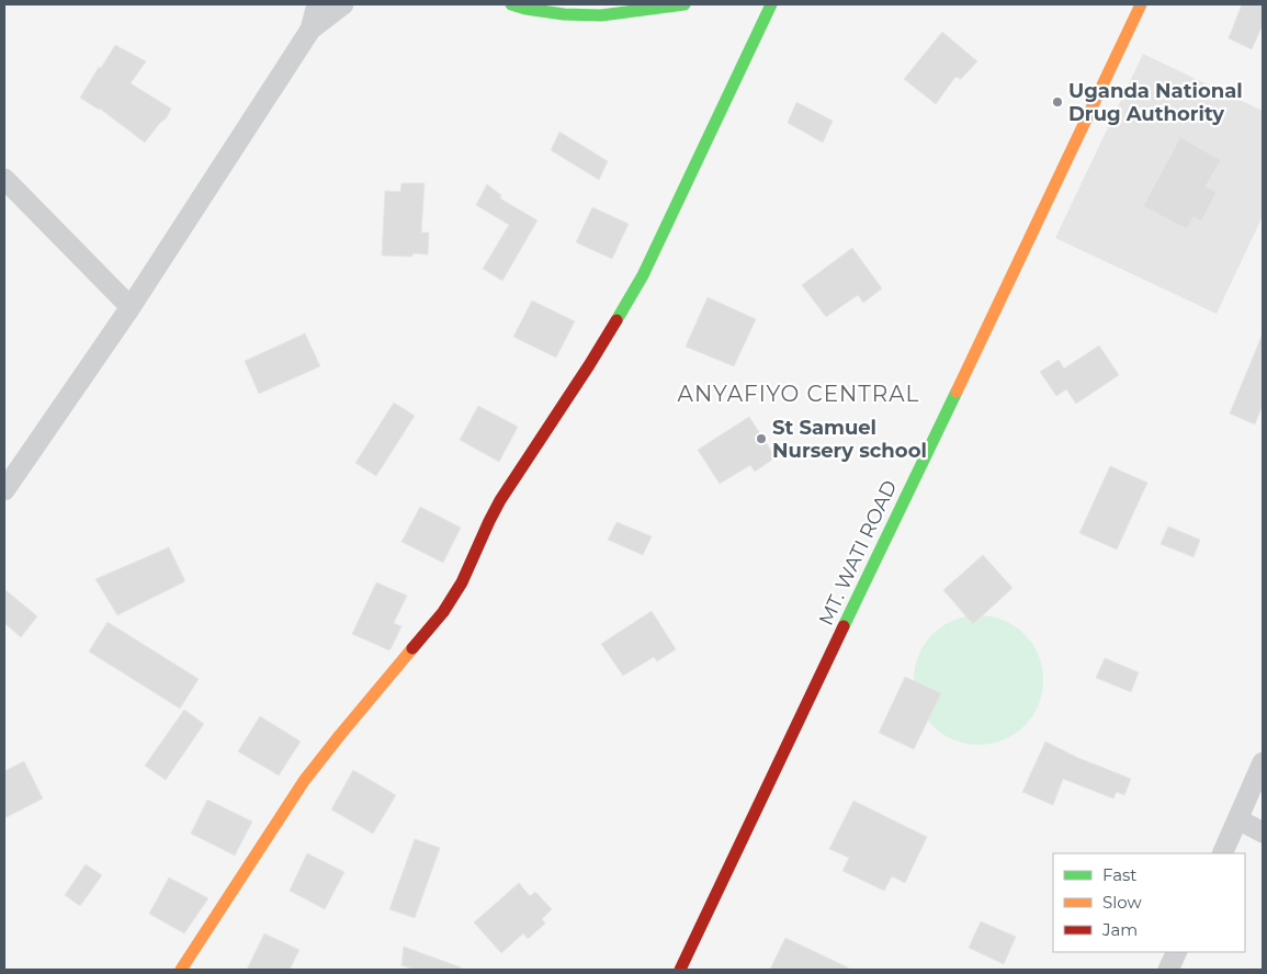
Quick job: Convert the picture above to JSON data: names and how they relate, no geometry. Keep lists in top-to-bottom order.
{
  "streets": {
    "street": ["MT. WATI ROAD"]
  },
  "districts": ["ANYAFIYO CENTRAL"],
  "places": ["Uganda National Drug Authority", "St Samuel Nursery school"],
  "legend": ["Fast", "Slow", "Jam"]
}
